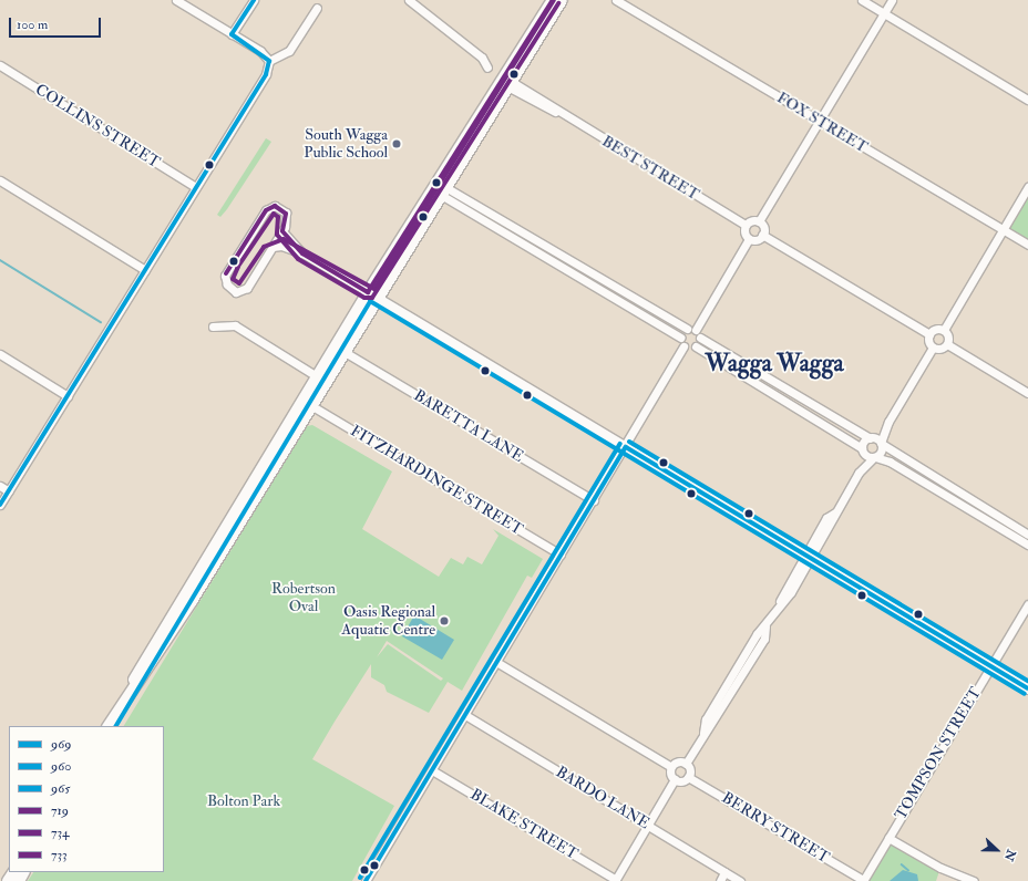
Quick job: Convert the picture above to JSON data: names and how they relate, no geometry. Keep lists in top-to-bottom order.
{
  "streets": {
    "street": [
      "FOX STREET",
      "COLLINS STREET",
      "BEST STREET",
      "BARETTA LANE",
      "FITZHARDINGE STREET",
      "TOMPSON STREET",
      "BARDO LANE",
      "BLAKE STREET",
      "BERRY STREET"
    ]
  },
  "crossings": [
    ["TOMPSON STREET", "BERRY STREET"]
  ],
  "districts": ["Wagga Wagga"],
  "parks": ["Robertson Oval", "Bolton Park"],
  "places": ["South Wagga Public School", "Oasis Regional Aquatic Centre"],
  "lines": [
    "transit line 969",
    "transit line 719",
    "transit line 734",
    "transit line 733",
    "transit line 960",
    "transit line 965"
  ],
  "legend": [
    "969",
    "960",
    "965",
    "719",
    "734",
    "733"
  ],
  "scale_bar": "100 m",
  "north": "right"
}
